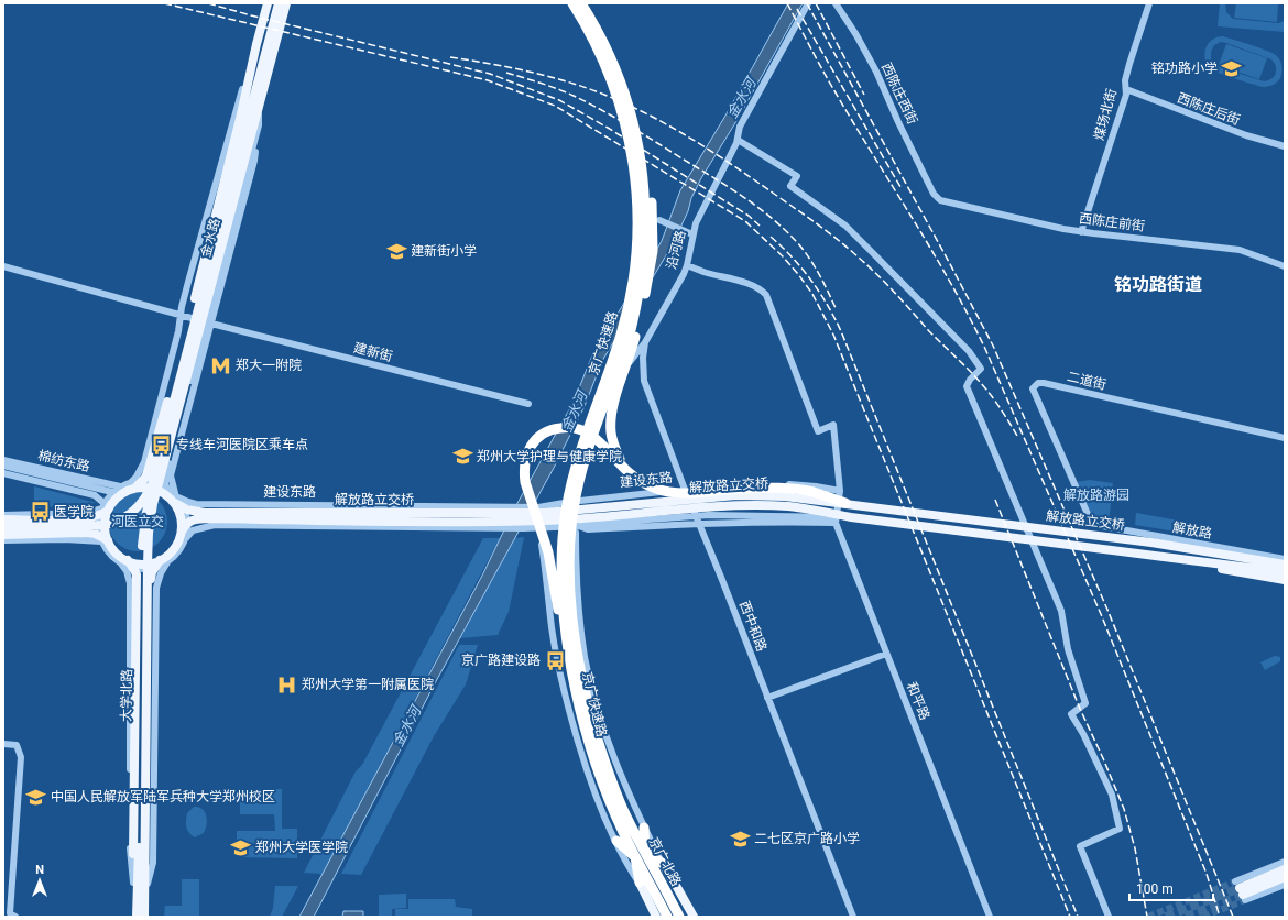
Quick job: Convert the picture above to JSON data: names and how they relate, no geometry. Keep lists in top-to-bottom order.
{
  "streets": {
    "highway": ["京广快速路", "京广北路"],
    "main road": ["金水路", "解放路立交桥", "大学北路"],
    "street": [
      "西陈庄西街",
      "西陈庄后街",
      "煤场北街",
      "西陈庄前街",
      "沿河路",
      "建新街",
      "二道街",
      "棉纺东路",
      "建设东路",
      "解放路",
      "西中和路",
      "和平路"
    ]
  },
  "crossings": [
    ["西陈庄西街", "西陈庄前街"],
    ["西陈庄后街", "煤场北街"],
    ["煤场北街", "西陈庄前街"],
    ["金水路", "大学北路"],
    ["沿河路", "建设东路"],
    ["沿河路", "西中和路"],
    ["沿河路", "和平路"],
    ["京广快速路", "京广北路"],
    ["二道街", "解放路"],
    ["建设东路", "解放路立交桥"],
    ["建设东路", "西中和路"],
    ["建设东路", "和平路"]
  ],
  "districts": ["铭功路街道"],
  "water": ["金水河"],
  "parks": ["解放路游园", "河医立交"],
  "places": {
    "school or university": [
      "铭功路小学",
      "建新街小学",
      "郑州大学护理与健康学院",
      "中国人民解放军陆军兵种大学郑州校区",
      "二七区京广路小学",
      "郑州大学医学院"
    ],
    "metro station": ["郑大一附院"],
    "bus stop": ["专线车河医院区乘车点", "医学院", "京广路建设路"],
    "hospital": ["郑州大学第一附属医院"]
  },
  "scale_bar": "100 m",
  "north": "top"
}
